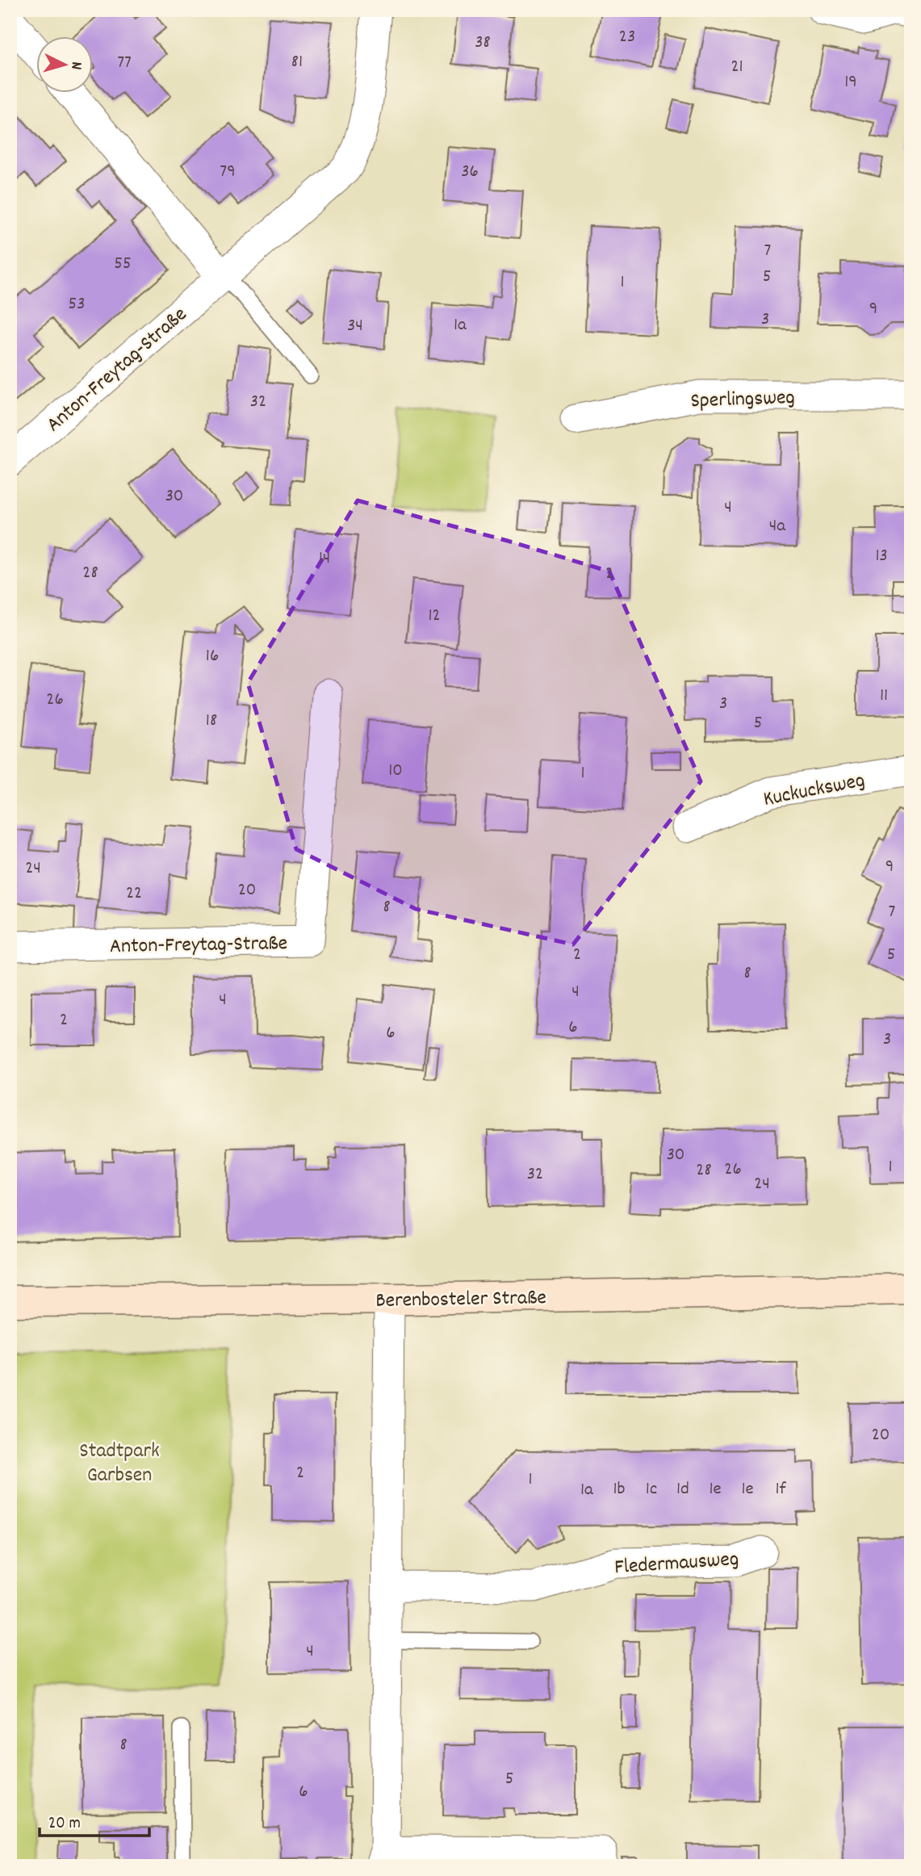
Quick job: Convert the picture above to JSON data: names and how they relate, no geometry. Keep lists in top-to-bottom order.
{
  "streets": {
    "street": [
      "Anton-Freytag-Straße",
      "Sperlingsweg",
      "Kuckucksweg",
      "Berenbosteler Straße",
      "Fledermausweg"
    ]
  },
  "parks": ["Stadtpark Garbsen"],
  "house_numbers": [
    "23",
    "38",
    "81",
    "77",
    "21",
    "19",
    "79",
    "36",
    "7",
    "55",
    "5",
    "1",
    "53",
    "9",
    "3",
    "1a",
    "34",
    "32",
    "30",
    "4",
    "4a",
    "13",
    "14",
    "28",
    "2",
    "12",
    "16",
    "11",
    "26",
    "3",
    "18",
    "5",
    "10",
    "1",
    "9",
    "24",
    "20",
    "22",
    "8",
    "7",
    "2",
    "5",
    "8",
    "4",
    "4",
    "2",
    "6",
    "6",
    "3",
    "30",
    "1",
    "26",
    "28",
    "32",
    "24",
    "20",
    "2",
    "1",
    "1b",
    "1c",
    "1d",
    "1e",
    "1e",
    "1f",
    "1a",
    "4",
    "8",
    "5",
    "6"
  ],
  "scale_bar": "20 m",
  "north": "right"
}
